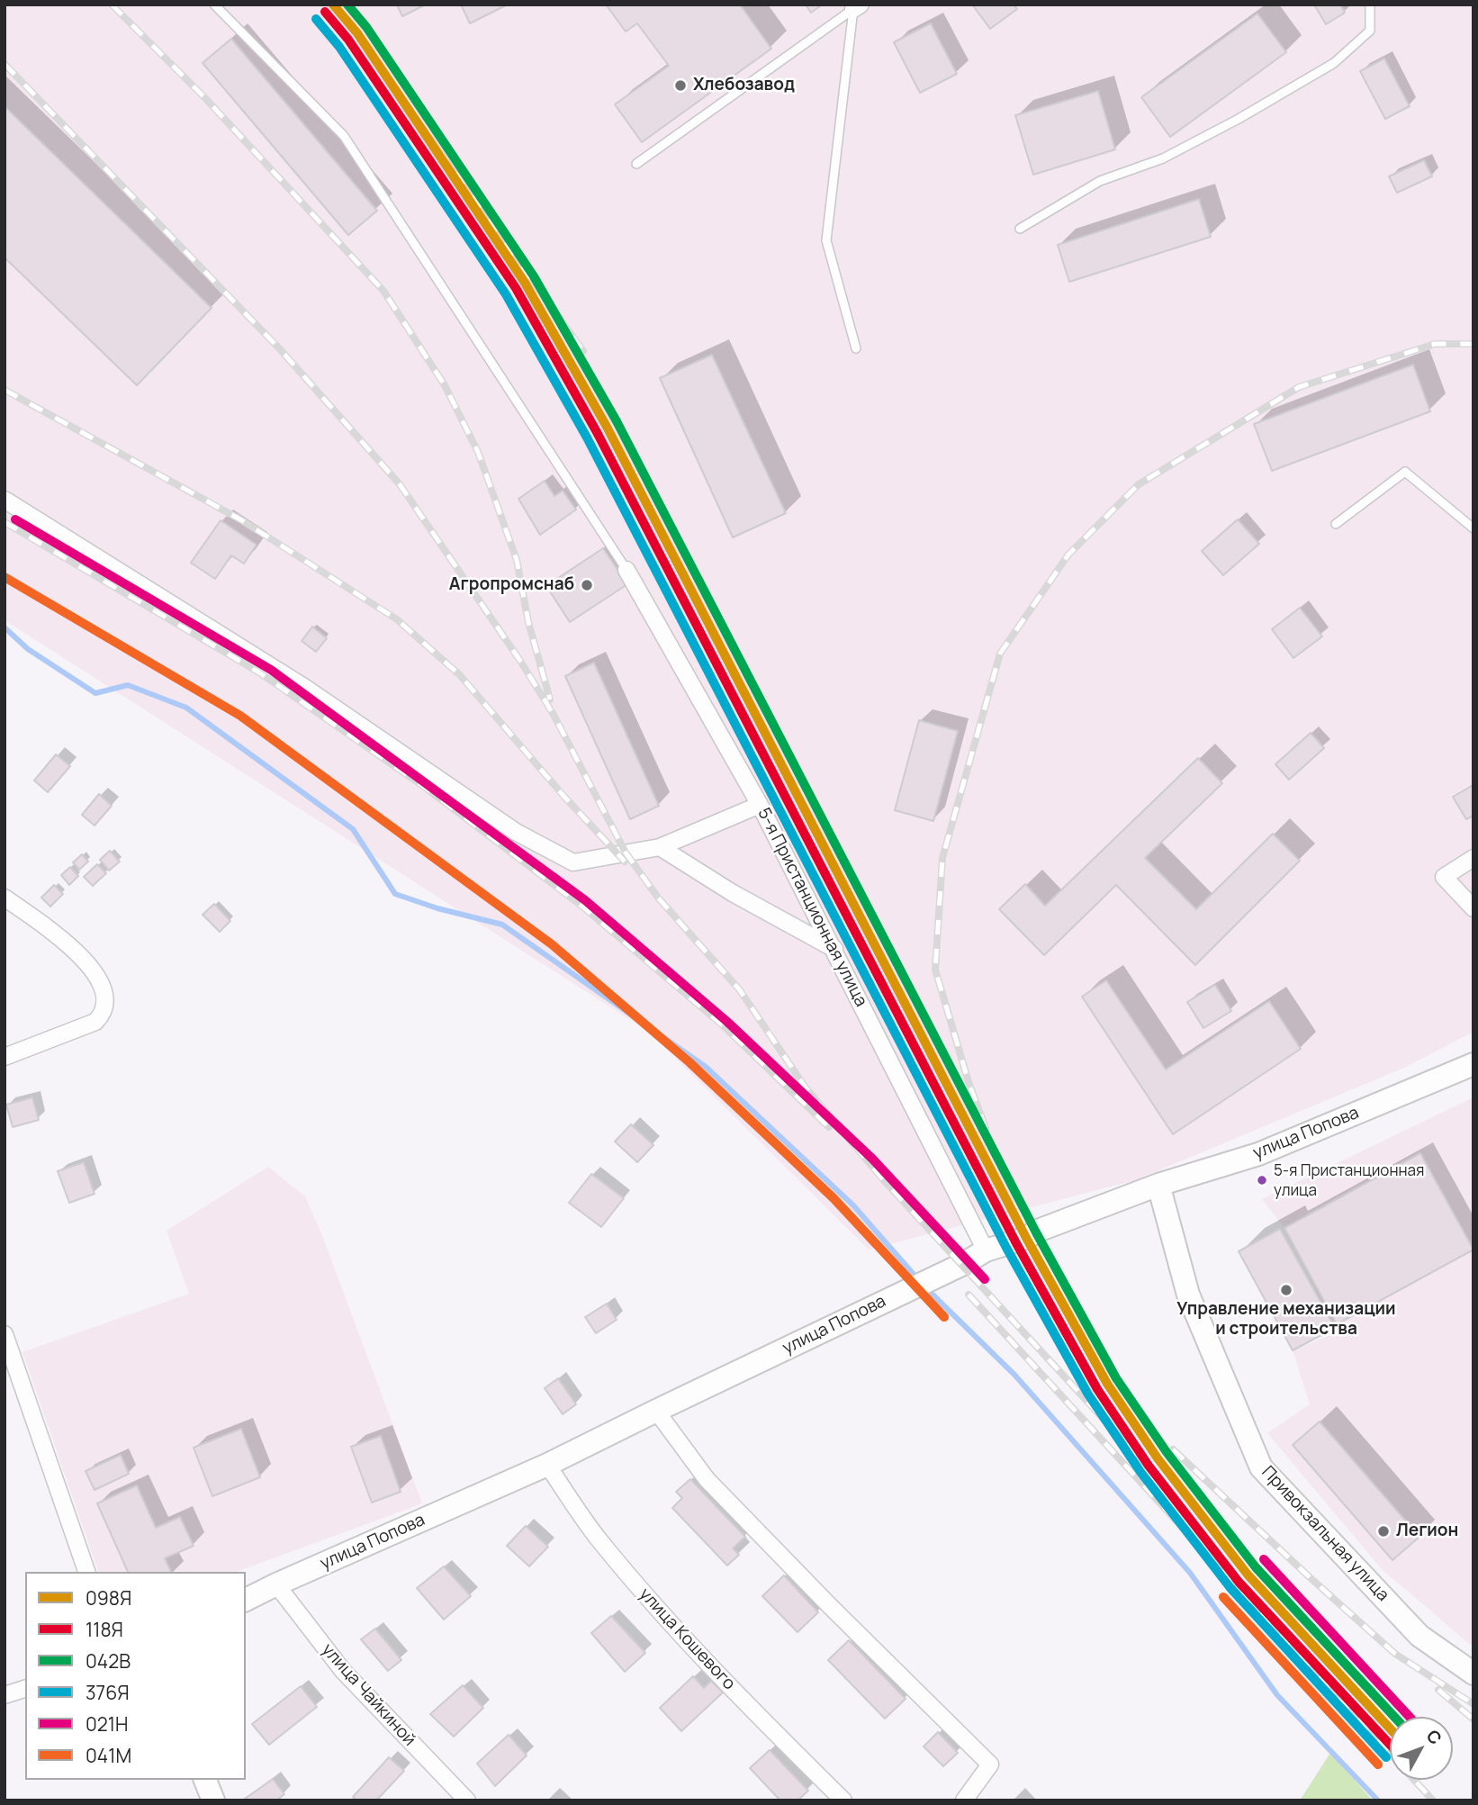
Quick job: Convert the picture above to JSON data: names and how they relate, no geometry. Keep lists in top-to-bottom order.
{
  "streets": {
    "street": [
      "5-я Пристанционная улица",
      "улица Попова",
      "Привокзальная улица",
      "улица Кошевого",
      "улица Чайкиной"
    ]
  },
  "crossings": [
    ["5-я Пристанционная улица", "улица Попова"],
    ["улица Попова", "Привокзальная улица"],
    ["улица Попова", "улица Кошевого"],
    ["улица Попова", "улица Чайкиной"]
  ],
  "places": [
    "Хлебозавод",
    "Агропромснаб",
    "5-я Пристанционная улица",
    "Управление механизации и строительства",
    "Легион"
  ],
  "lines": [
    "transit line 098Я",
    "transit line 042В",
    "transit line 118Я",
    "transit line 376Я",
    "transit line 021Н",
    "transit line 041М"
  ],
  "legend": [
    "098Я",
    "118Я",
    "042В",
    "376Я",
    "021Н",
    "041М"
  ],
  "north": "top right"
}
